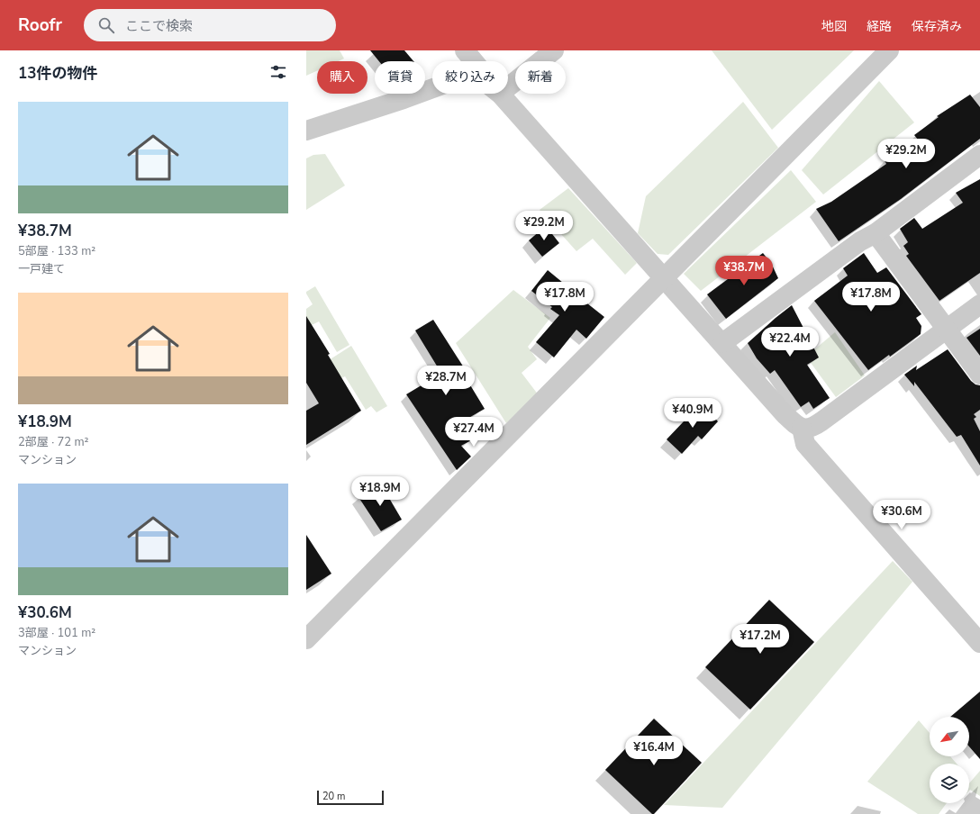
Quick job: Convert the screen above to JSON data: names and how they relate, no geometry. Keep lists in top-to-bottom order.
{
  "scale_bar": "20 m",
  "north": "bottom left",
  "page": {
    "header": "Roofr",
    "search": "ここで検索",
    "nav": ["地図", "経路", "保存済み"],
    "heading": "13件の物件",
    "chip": [
      "購入",
      "賃貸",
      "絞り込み",
      "新着"
    ],
    "list": [
      {
        "name": "¥38.7M",
        "note": "5部屋 · 133 m² · 一戸建て"
      },
      {
        "name": "¥18.9M",
        "note": "2部屋 · 72 m² · マンション"
      },
      {
        "name": "¥30.6M",
        "note": "3部屋 · 101 m² · マンション"
      }
    ],
    "price": [
      "¥29.2M",
      "¥29.2M",
      "¥38.7M",
      "¥17.8M",
      "¥17.8M",
      "¥22.4M",
      "¥28.7M",
      "¥40.9M",
      "¥27.4M",
      "¥18.9M",
      "¥30.6M",
      "¥17.2M",
      "¥16.4M"
    ],
    "scale": "20 m"
  }
}
